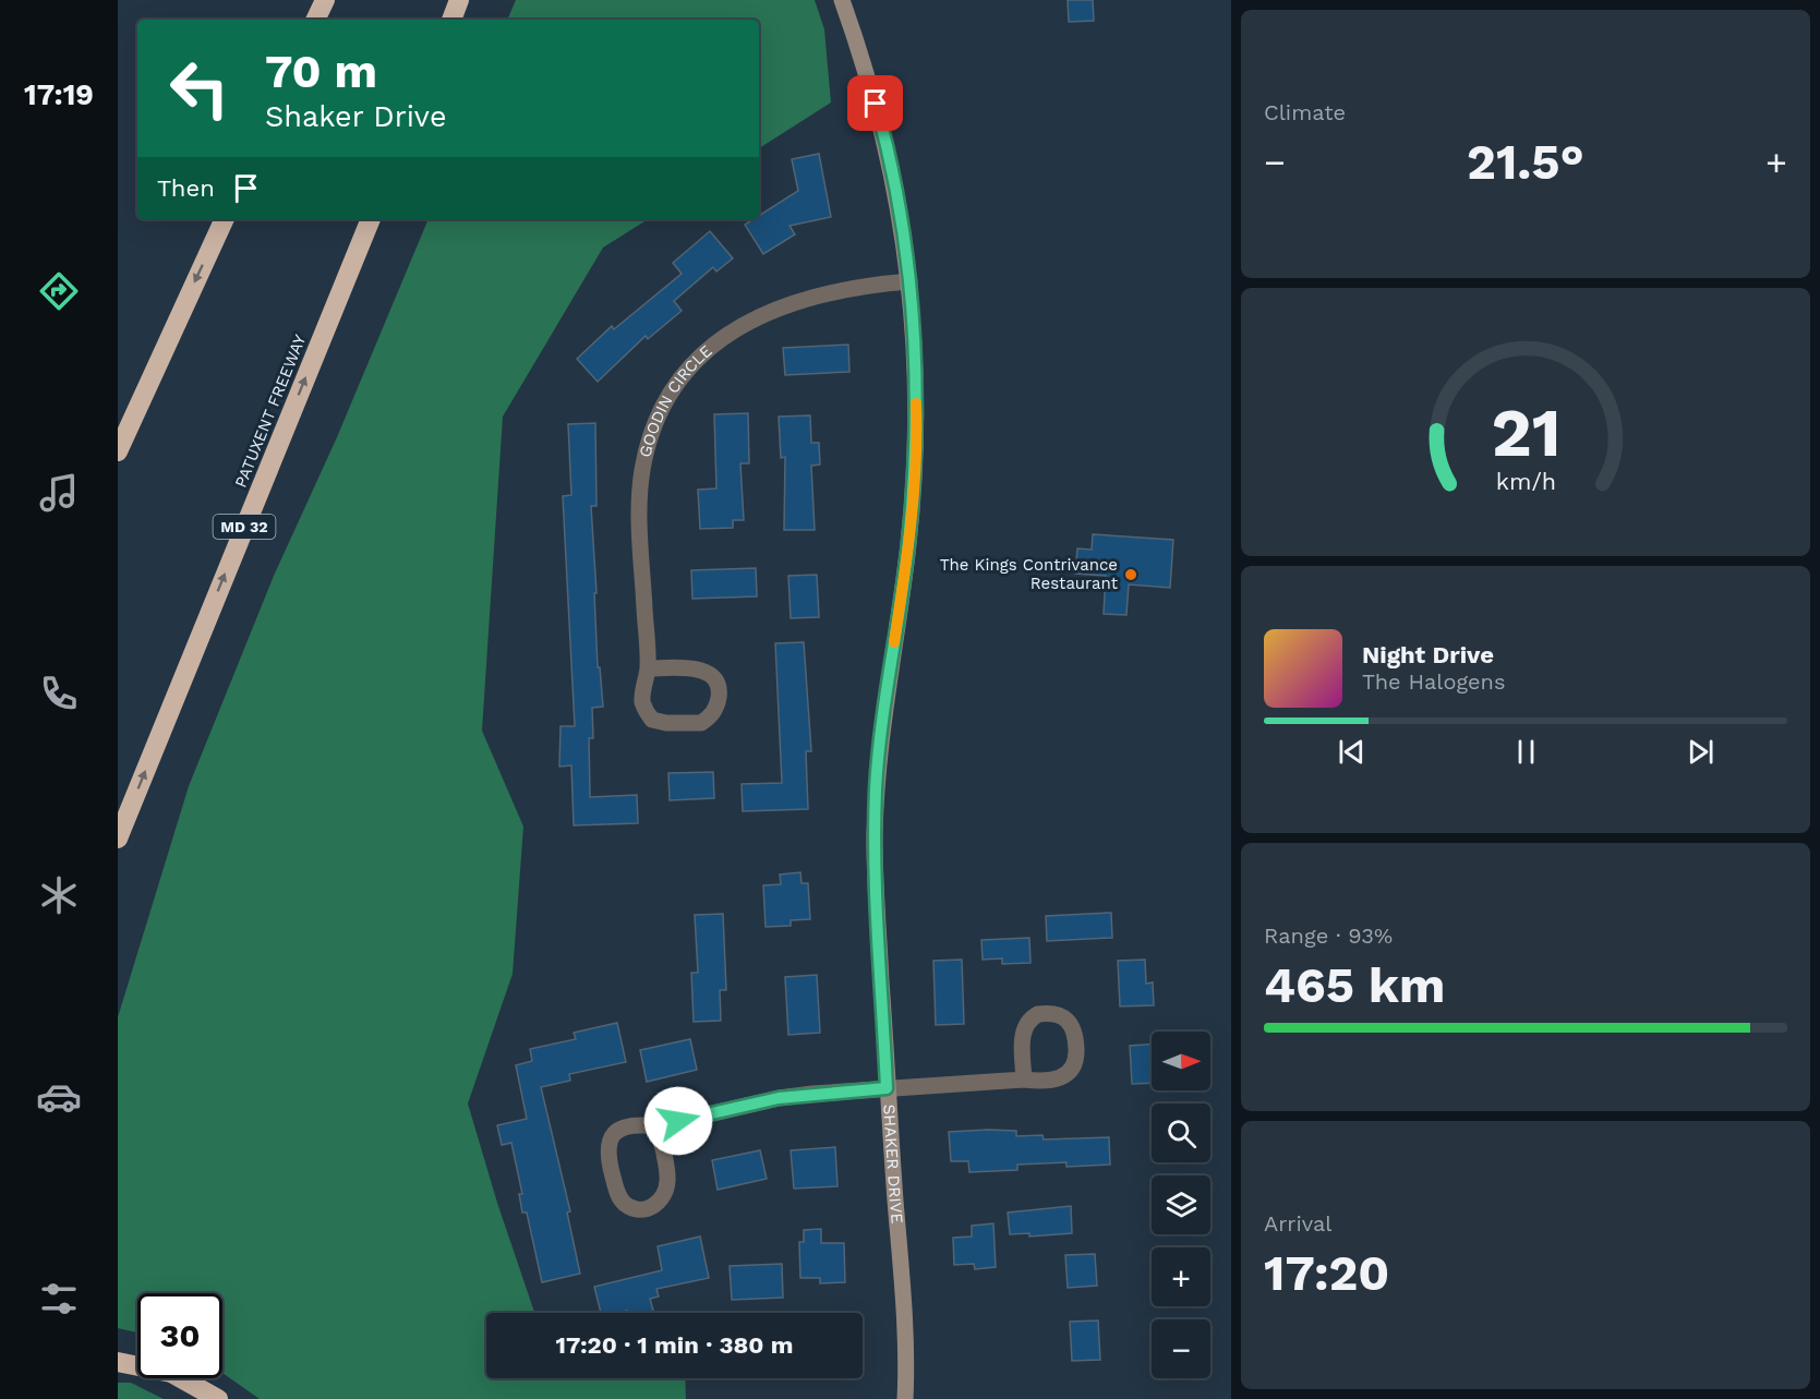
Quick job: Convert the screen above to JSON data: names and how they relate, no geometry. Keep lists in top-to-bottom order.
{
  "streets": {
    "highway": ["PATUXENT FREEWAY", "MD 32"],
    "street": ["GOODIN CIRCLE", "SHAKER DRIVE"]
  },
  "crossings": [
    ["GOODIN CIRCLE", "SHAKER DRIVE"]
  ],
  "places": ["The Kings Contrivance Restaurant"],
  "north": "right",
  "page": {
    "tabs": "17:19",
    "tile": [
      "Climate",
      ["Range · 93%", "465 km"],
      ["Arrival", "17:20"]
    ],
    "turn": ["70 m", "Shaker Drive"],
    "heat": ["−", "21.5°", "+"],
    "then": "Then",
    "song": ["Night Drive", "The Halogens"],
    "map_buttons": ["+", "−"],
    "limit": "30",
    "trip": "17:20 · 1 min · 380 m",
    "gauge": ["21", "km/h"]
  }
}
